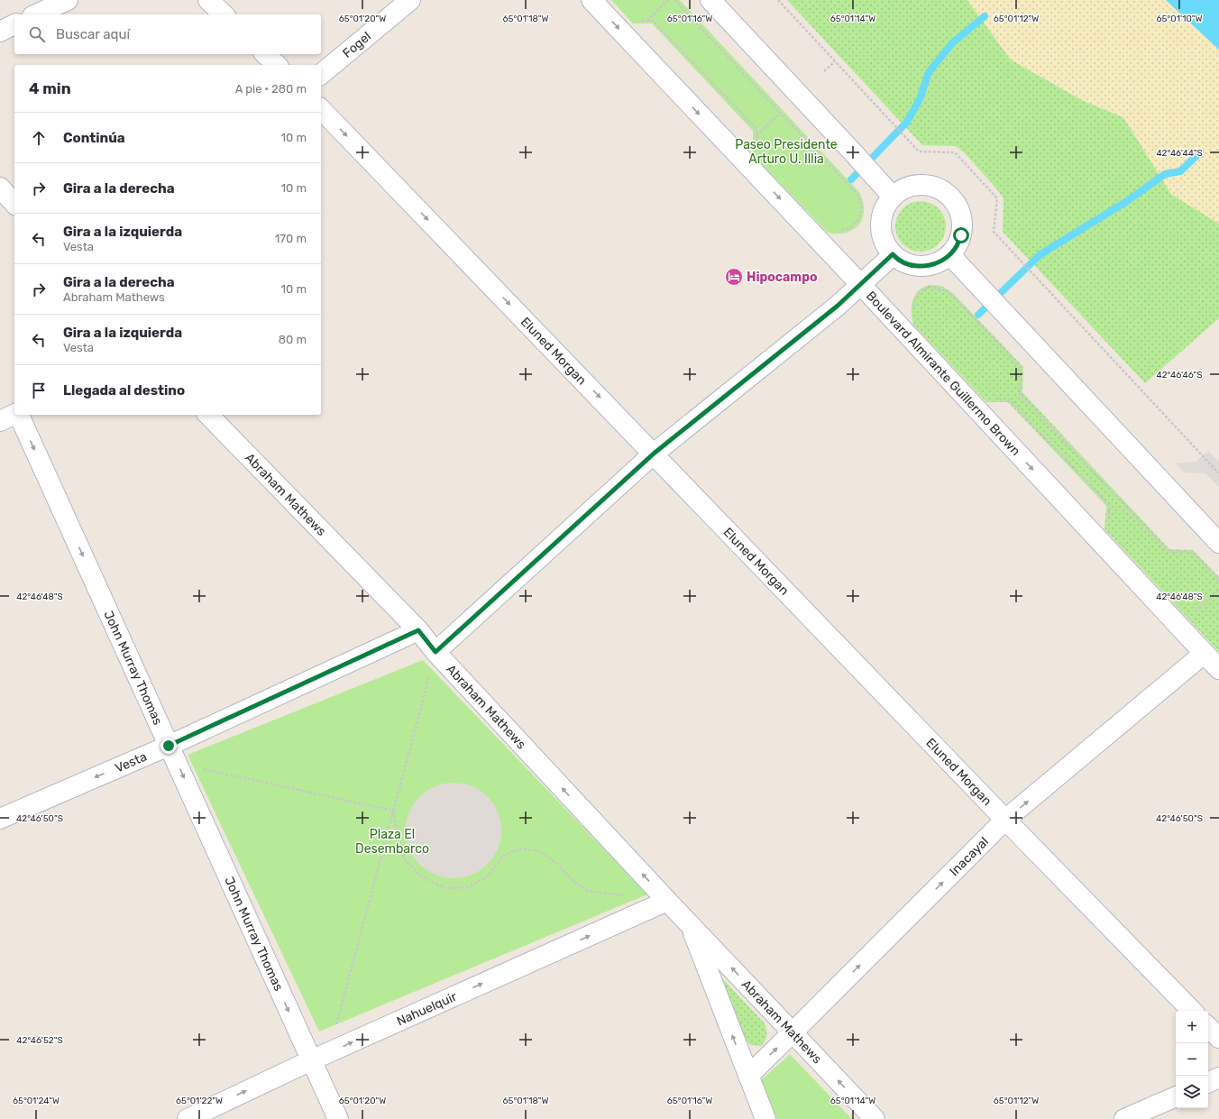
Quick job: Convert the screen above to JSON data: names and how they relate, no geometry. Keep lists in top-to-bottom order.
{
  "streets": {
    "street": [
      "Fogel",
      "Eluned Morgan",
      "Boulevard Almirante Guillermo Brown",
      "Abraham Mathews",
      "John Murray Thomas",
      "Vesta",
      "Inacayal",
      "Nahuelquir"
    ]
  },
  "crossings": [
    ["Eluned Morgan", "Inacayal"],
    ["Boulevard Almirante Guillermo Brown", "Inacayal"],
    ["Abraham Mathews", "Vesta"],
    ["Abraham Mathews", "Inacayal"],
    ["Abraham Mathews", "Nahuelquir"],
    ["John Murray Thomas", "Vesta"],
    ["John Murray Thomas", "Nahuelquir"]
  ],
  "one_way": [
    "Eluned Morgan",
    "Abraham Mathews",
    "John Murray Thomas",
    "Vesta",
    "Inacayal",
    "Nahuelquir"
  ],
  "parks": ["Paseo Presidente Arturo U. Illia", "Plaza El Desembarco"],
  "places": {
    "hotel": ["Hipocampo"]
  },
  "page": {
    "search": "Buscar aquí",
    "heading": ["4 min", "A pie · 280 m"],
    "list": [
      ["Continúa", "10 m"],
      ["Gira a la derecha", "10 m"],
      ["Gira a la izquierda", "Vesta", "170 m"],
      ["Gira a la derecha", "Abraham Mathews", "10 m"],
      ["Gira a la izquierda", "Vesta", "80 m"],
      "Llegada al destino"
    ],
    "map_buttons": ["+", "−"]
  },
  "coordinates": [
    "65°01'20\"W",
    "65°01'18\"W",
    "65°01'16\"W",
    "65°01'14\"W",
    "65°01'12\"W",
    "65°01'10\"W",
    "42°46'44\"S",
    "42°46'46\"S",
    "42°46'48\"S",
    "42°46'50\"S",
    "42°46'52\"S",
    "65°01'24\"W",
    "65°01'22\"W"
  ]
}
